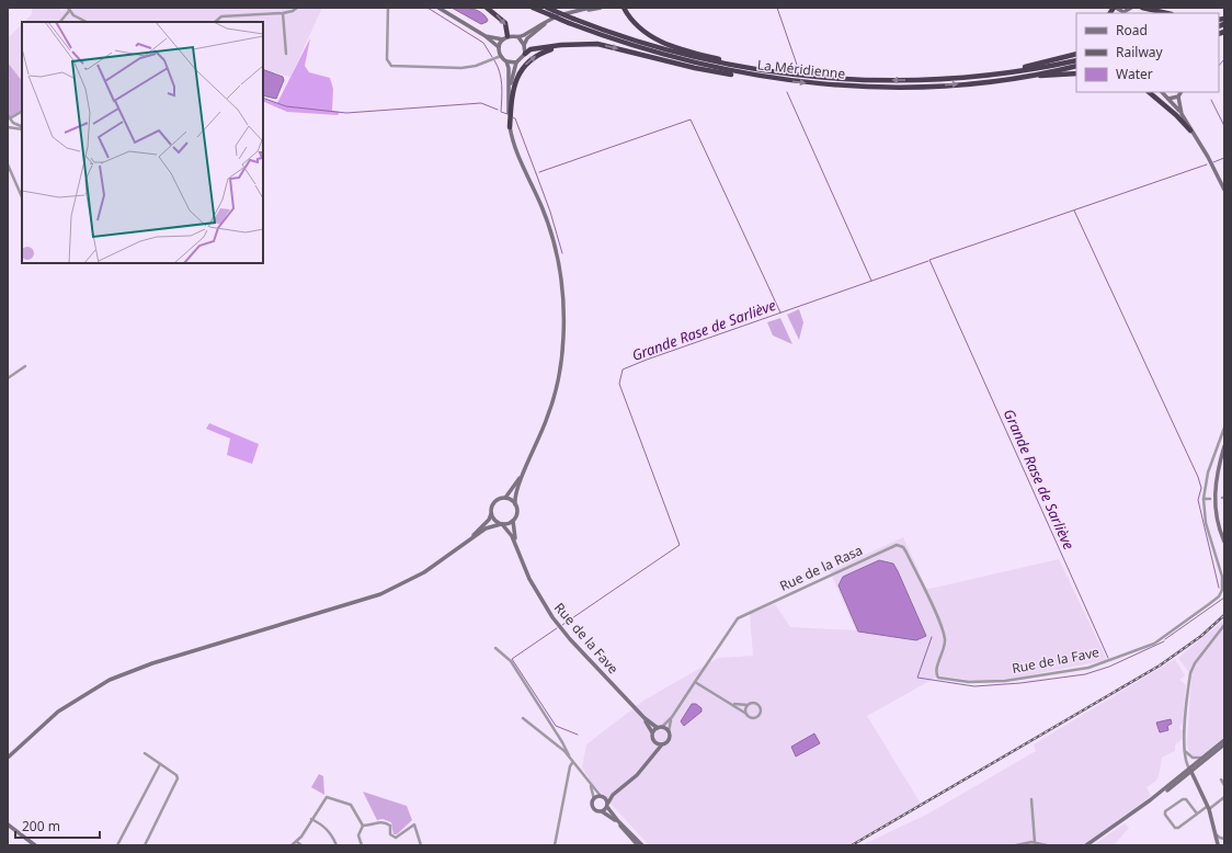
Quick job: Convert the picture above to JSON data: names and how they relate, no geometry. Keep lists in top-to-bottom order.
{
  "streets": {
    "highway": ["La Méridienne"],
    "main road": ["Rue de la Fave"],
    "street": ["Rue de la Rasa"]
  },
  "crossings": [
    ["Rue de la Rasa", "Rue de la Fave"]
  ],
  "water": ["Grande Rase de Sarliève"],
  "legend": ["Road", "Railway", "Water"],
  "scale_bar": "200 m"
}
